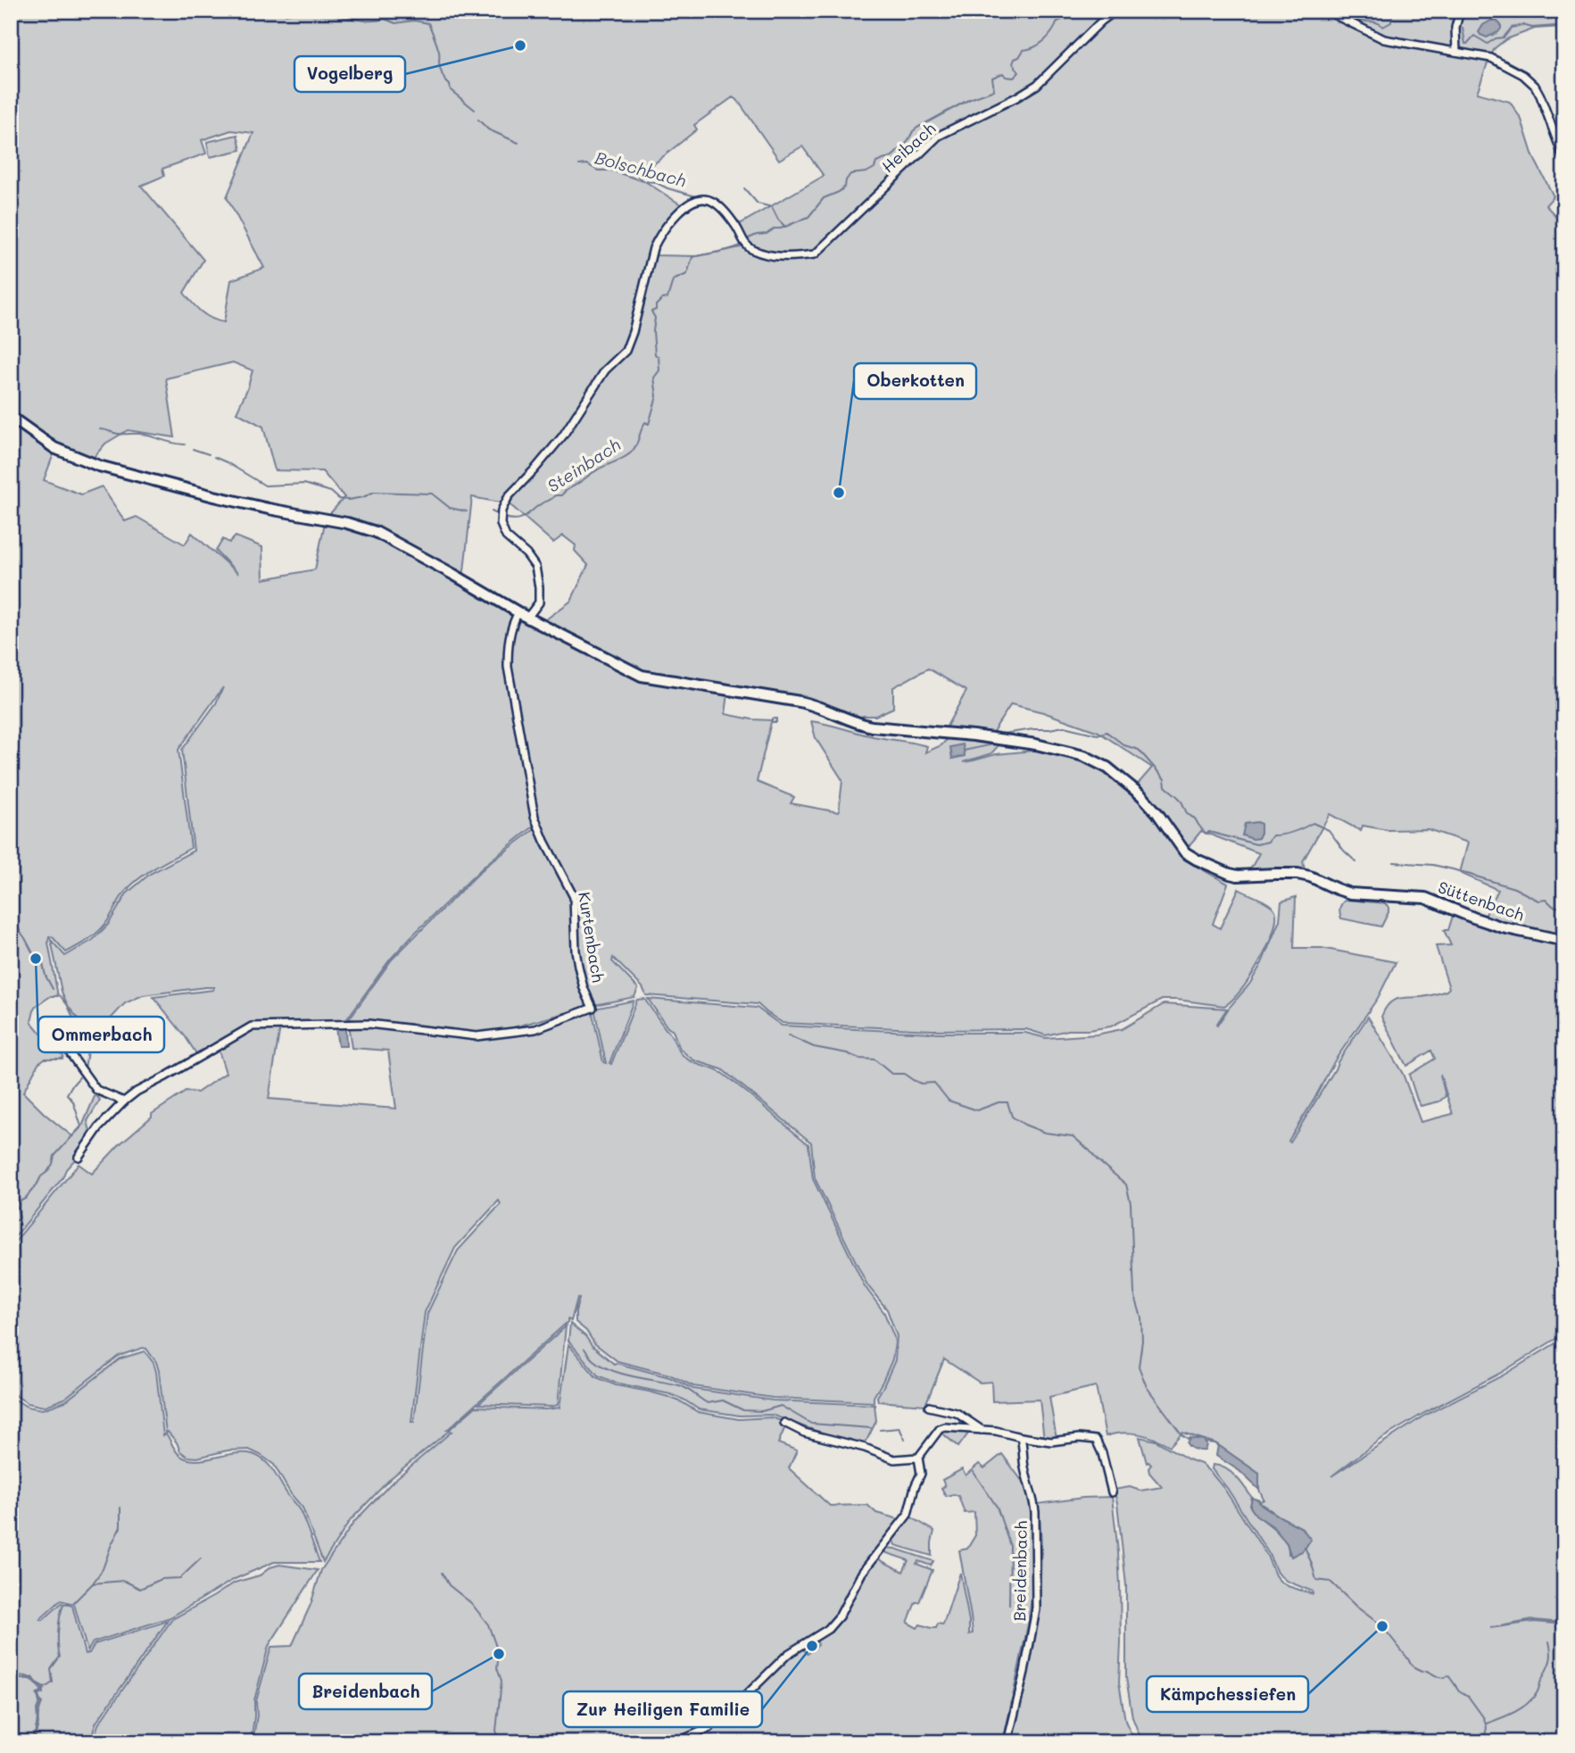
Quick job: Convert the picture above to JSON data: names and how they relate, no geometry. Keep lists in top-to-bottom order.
{
  "streets": {
    "street": [
      "Heibach",
      "Süttenbach",
      "Kurtenbach",
      "Breidenbach"
    ]
  },
  "crossings": [
    ["Heibach", "Süttenbach"],
    ["Heibach", "Kurtenbach"],
    ["Süttenbach", "Kurtenbach"]
  ],
  "water": ["Bolschbach", "Steinbach"],
  "places": [
    "Vogelberg",
    "Oberkotten",
    "Ommerbach",
    "Kämpchessiefen",
    "Zur Heiligen Familie",
    "Breidenbach"
  ]
}
